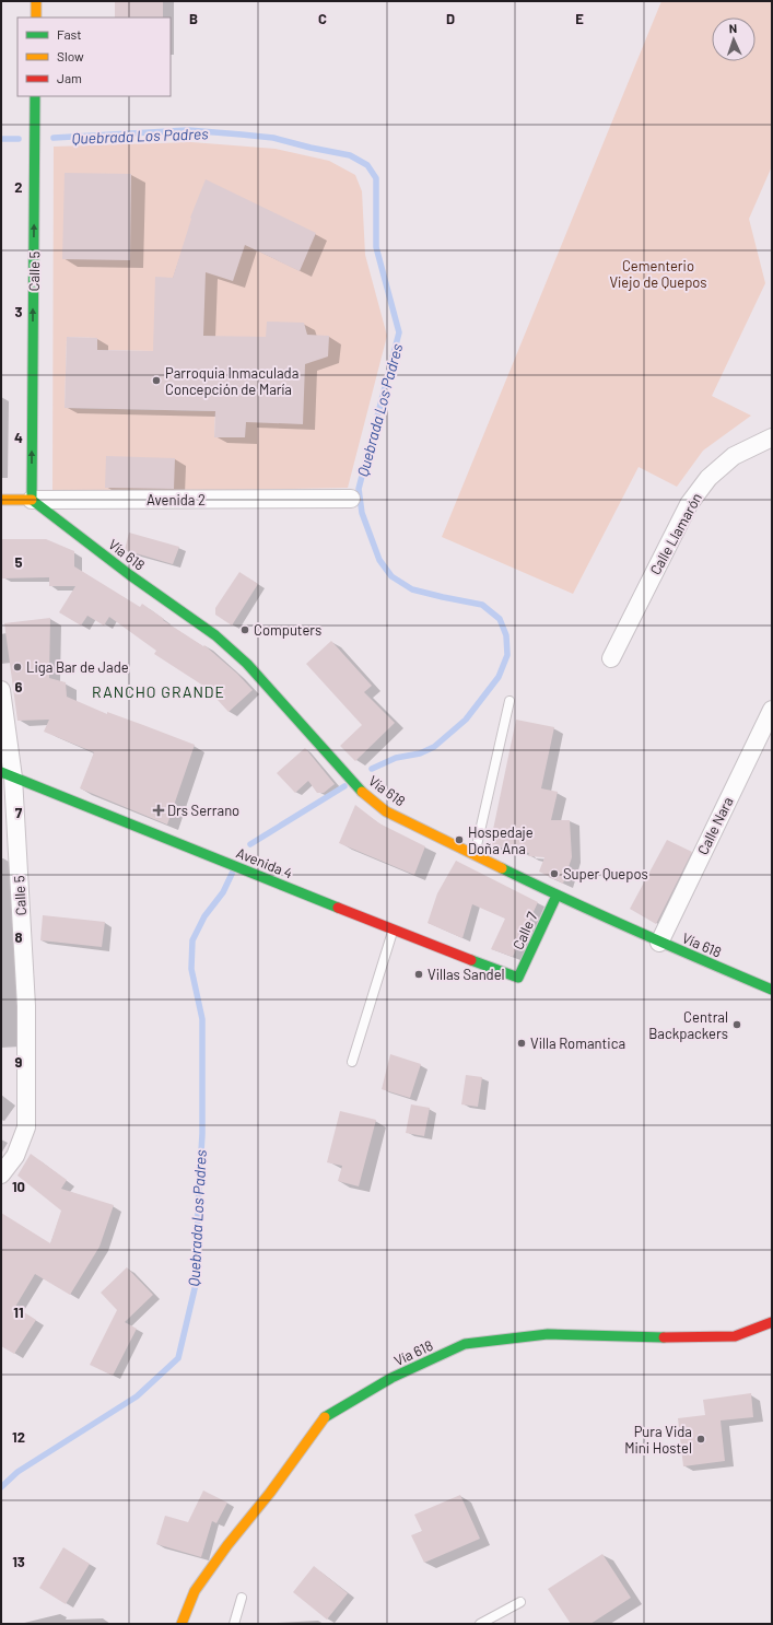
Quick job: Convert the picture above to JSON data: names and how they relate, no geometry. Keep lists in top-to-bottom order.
{
  "streets": {
    "street": [
      "Calle 5",
      "Avenida 2",
      "Calle Llamarón",
      "Vía 618",
      "Calle Nara",
      "Avenida 4",
      "Calle 7"
    ]
  },
  "crossings": [
    ["Calle 5", "Avenida 2"],
    ["Calle 5", "Vía 618"],
    ["Calle 5", "Avenida 4"],
    ["Avenida 2", "Vía 618"],
    ["Vía 618", "Calle Nara"],
    ["Vía 618", "Calle 7"],
    ["Avenida 4", "Calle 7"]
  ],
  "one_way": ["Calle 5"],
  "districts": ["RANCHO GRANDE"],
  "water": ["Quebrada Los Padres"],
  "parks": ["Cementerio Viejo de Quepos"],
  "places": {
    "other": [
      "Parroquia Inmaculada Concepción de María",
      "Computers",
      "Liga Bar de Jade",
      "Hospedaje Doña Ana",
      "Super Quepos",
      "Villas Sandel",
      "Central Backpackers",
      "Villa Romantica",
      "Pura Vida Mini Hostel"
    ],
    "health": ["Drs Serrano"]
  },
  "legend": ["Fast", "Slow", "Jam"],
  "north": "top",
  "grid": {
    "columns": [
      "B",
      "C",
      "D",
      "E"
    ],
    "rows": [
      "2",
      "3",
      "4",
      "5",
      "6",
      "7",
      "8",
      "9",
      "10",
      "11",
      "12",
      "13"
    ]
  }
}
